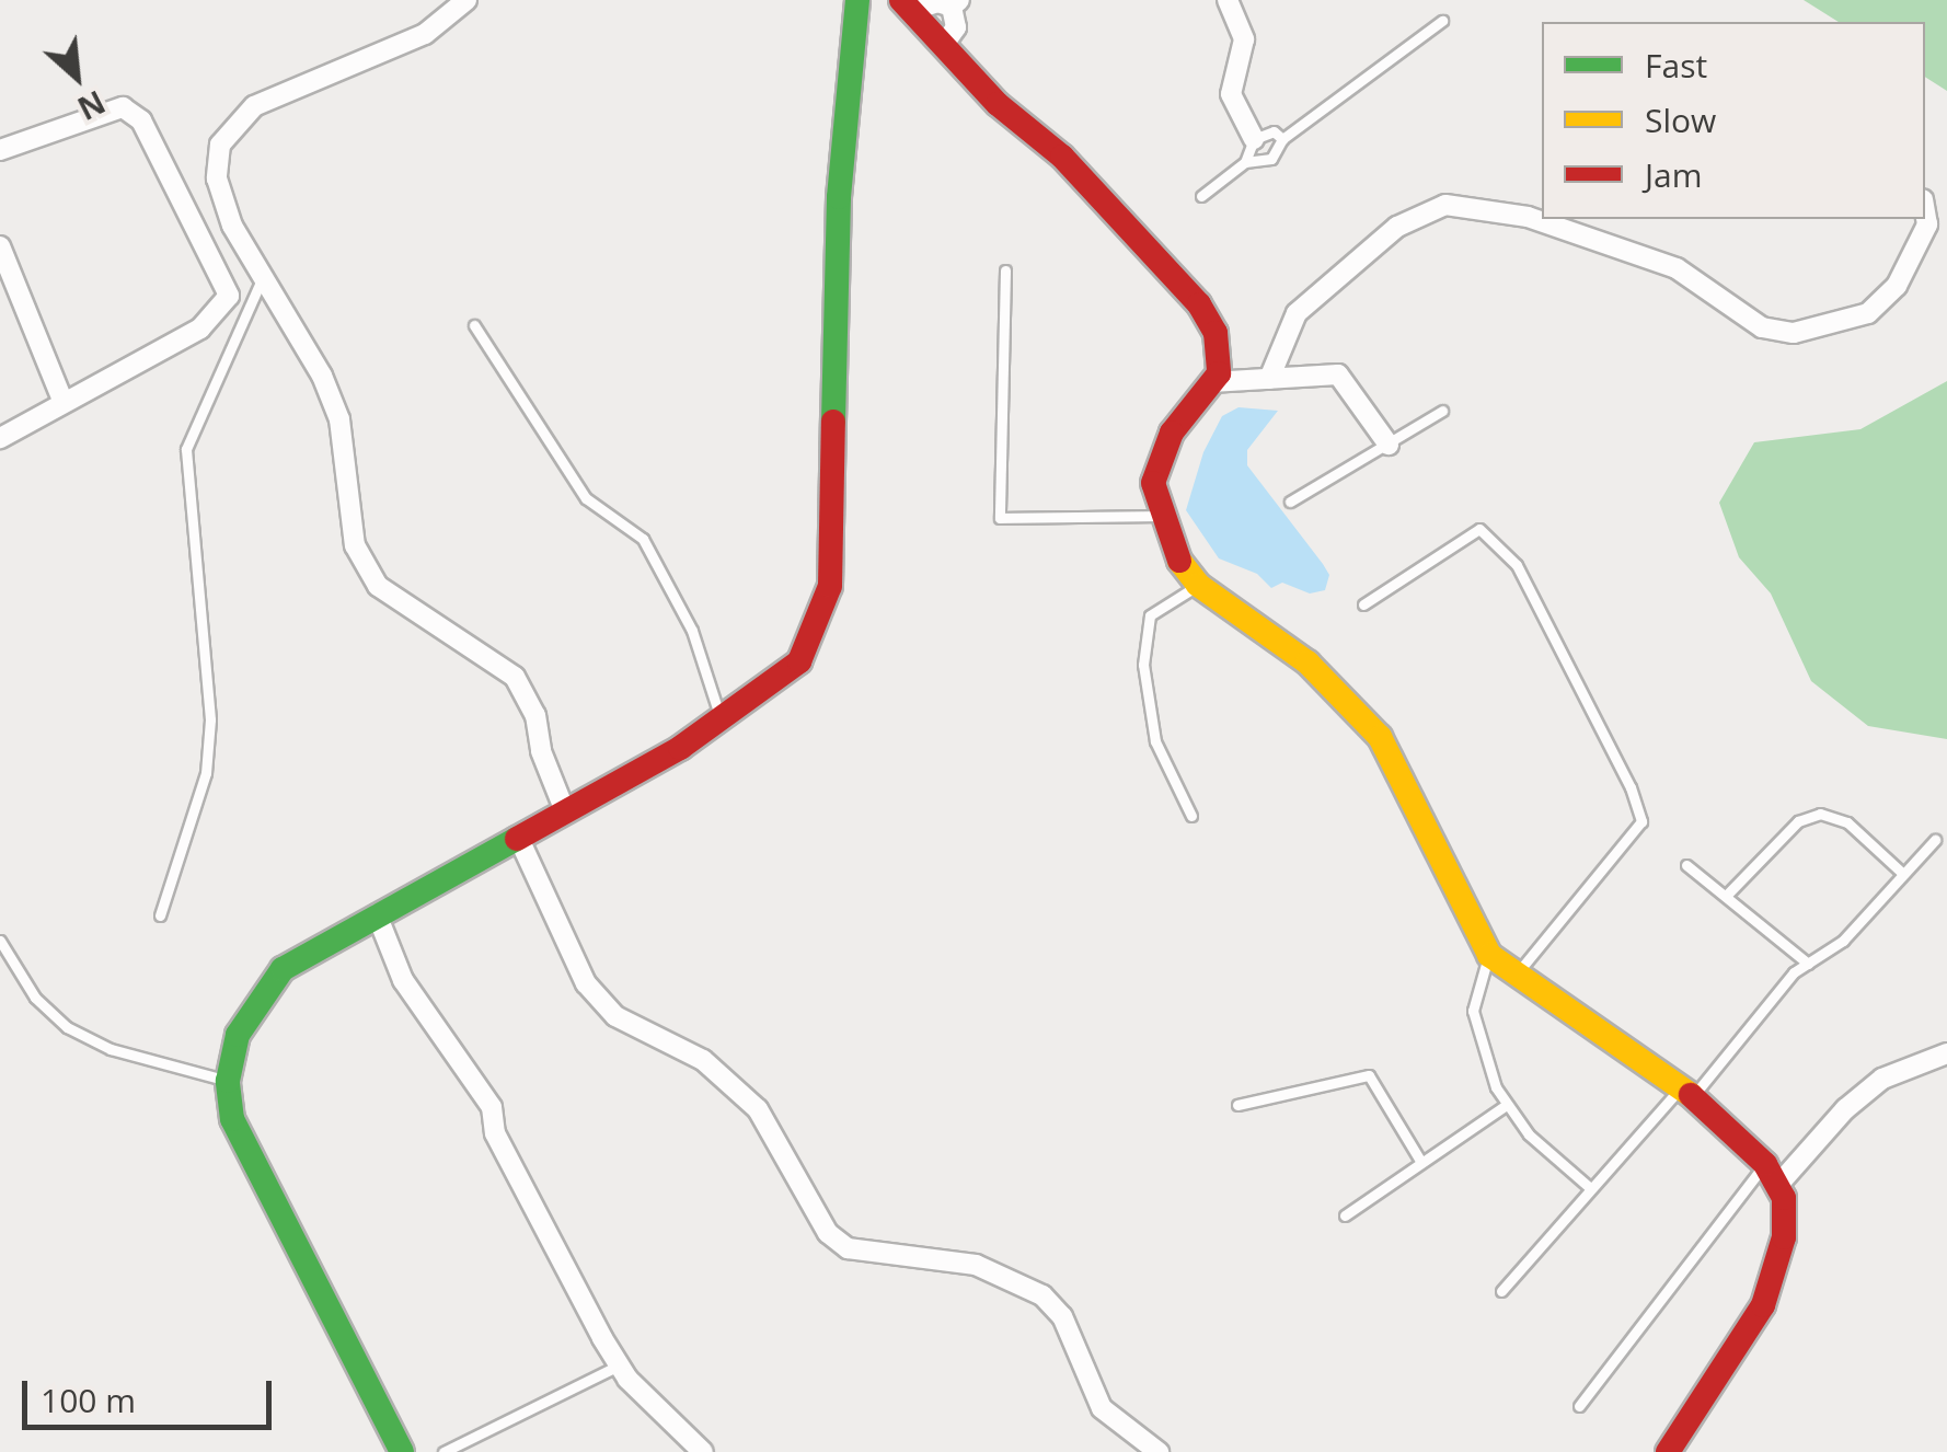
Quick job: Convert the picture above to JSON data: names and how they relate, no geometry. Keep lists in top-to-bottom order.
{
  "legend": ["Fast", "Slow", "Jam"],
  "scale_bar": "100 m",
  "north": "bottom right"
}
